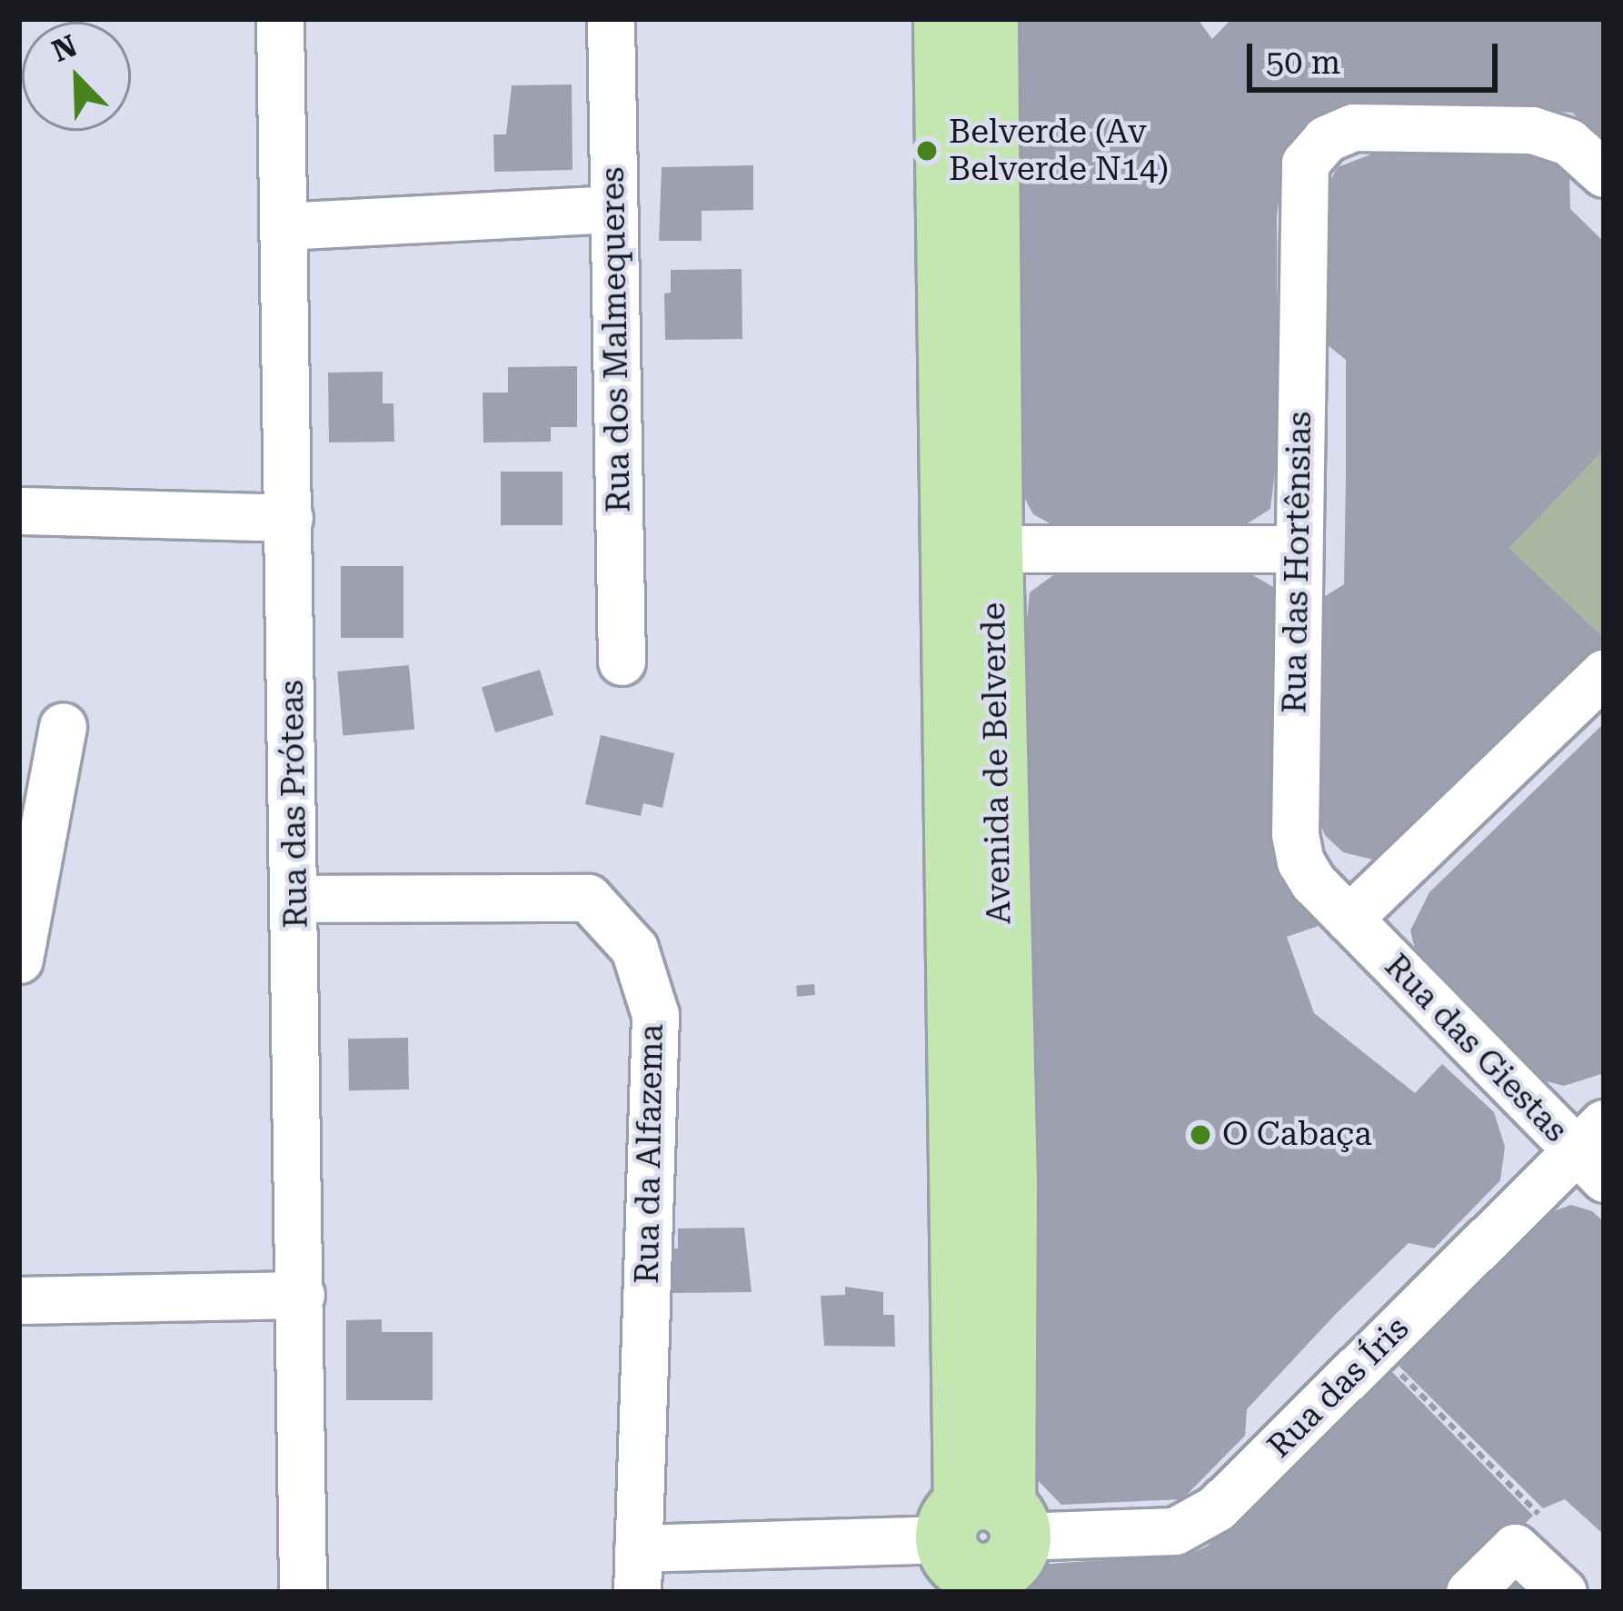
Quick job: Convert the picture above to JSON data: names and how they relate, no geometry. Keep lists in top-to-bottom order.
{
  "streets": {
    "main road": ["Avenida de Belverde"],
    "street": [
      "Rua dos Malmequeres",
      "Rua das Hortênsias",
      "Rua das Próteas",
      "Rua das Giestas",
      "Rua da Alfazema",
      "Rua das Íris"
    ]
  },
  "crossings": [
    ["Rua das Hortênsias", "Rua das Giestas"],
    ["Avenida de Belverde", "Rua das Íris"],
    ["Rua das Próteas", "Rua da Alfazema"],
    ["Rua das Giestas", "Rua das Íris"],
    ["Rua da Alfazema", "Rua das Íris"]
  ],
  "places": ["Belverde (Av Belverde N14)", "O Cabaça"],
  "scale_bar": "50 m",
  "north": "top left"
}
